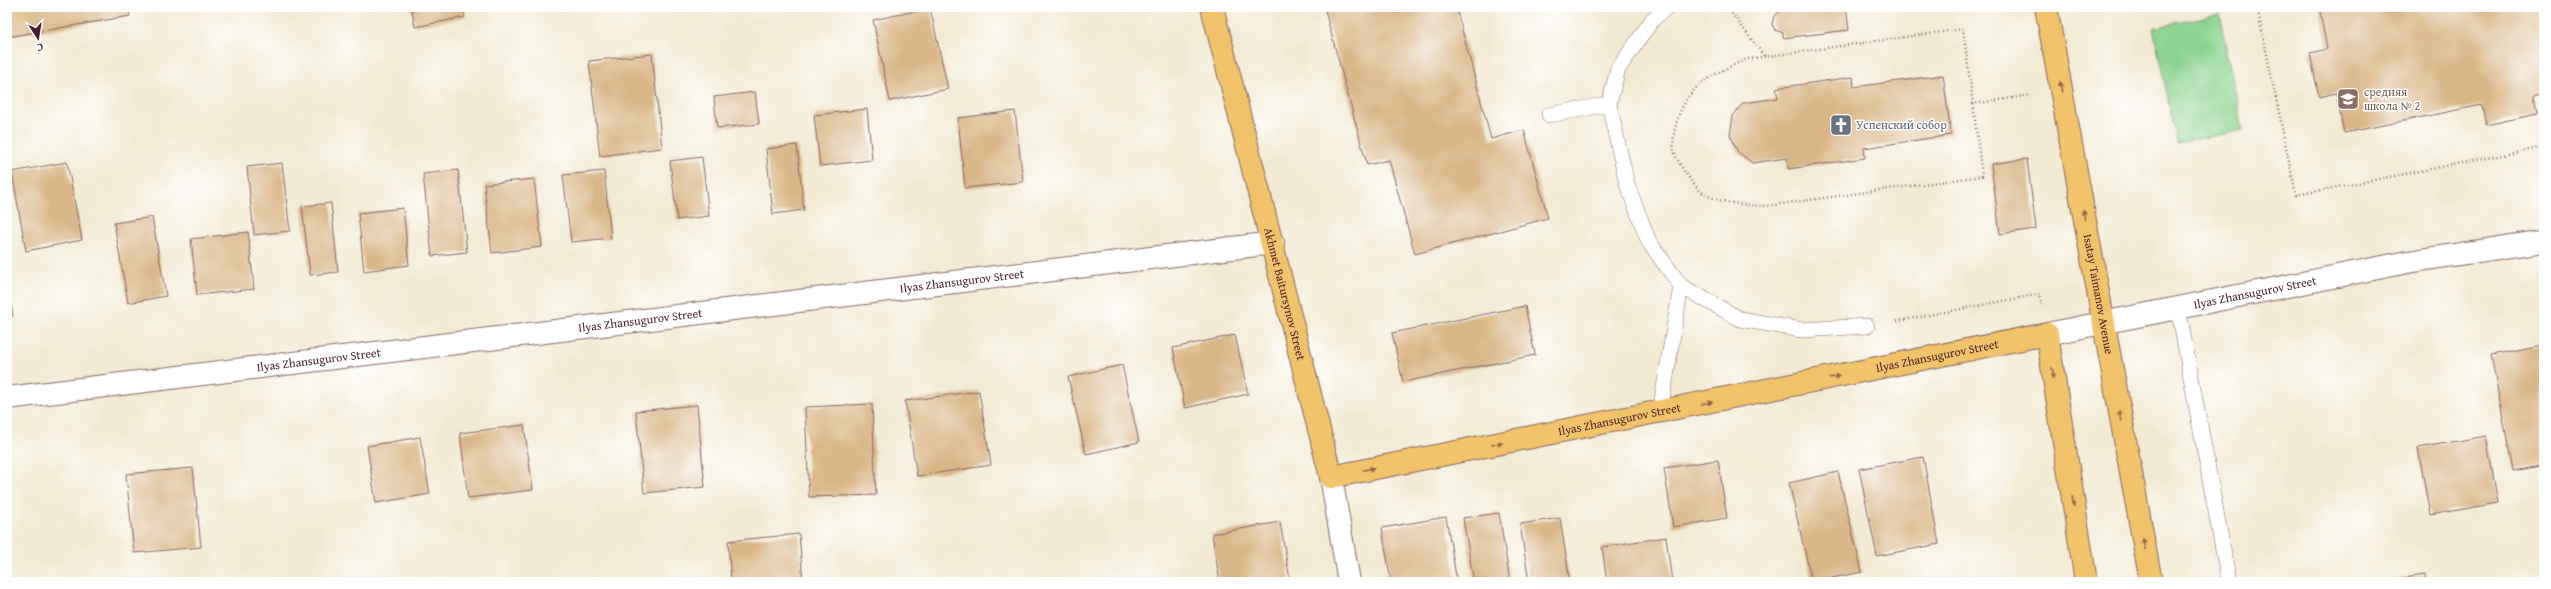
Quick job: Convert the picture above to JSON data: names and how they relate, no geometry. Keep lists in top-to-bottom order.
{
  "streets": {
    "main road": ["Ilyas Zhansugurov Street", "Akhmet Baitursynov Street", "Isatay Taimanov Avenue"]
  },
  "crossings": [
    ["Ilyas Zhansugurov Street", "Akhmet Baitursynov Street"],
    ["Ilyas Zhansugurov Street", "Isatay Taimanov Avenue"]
  ],
  "places": {
    "school or university": ["cредняя школа № 2"],
    "church": ["Успенский собор"]
  },
  "north": "bottom"
}
